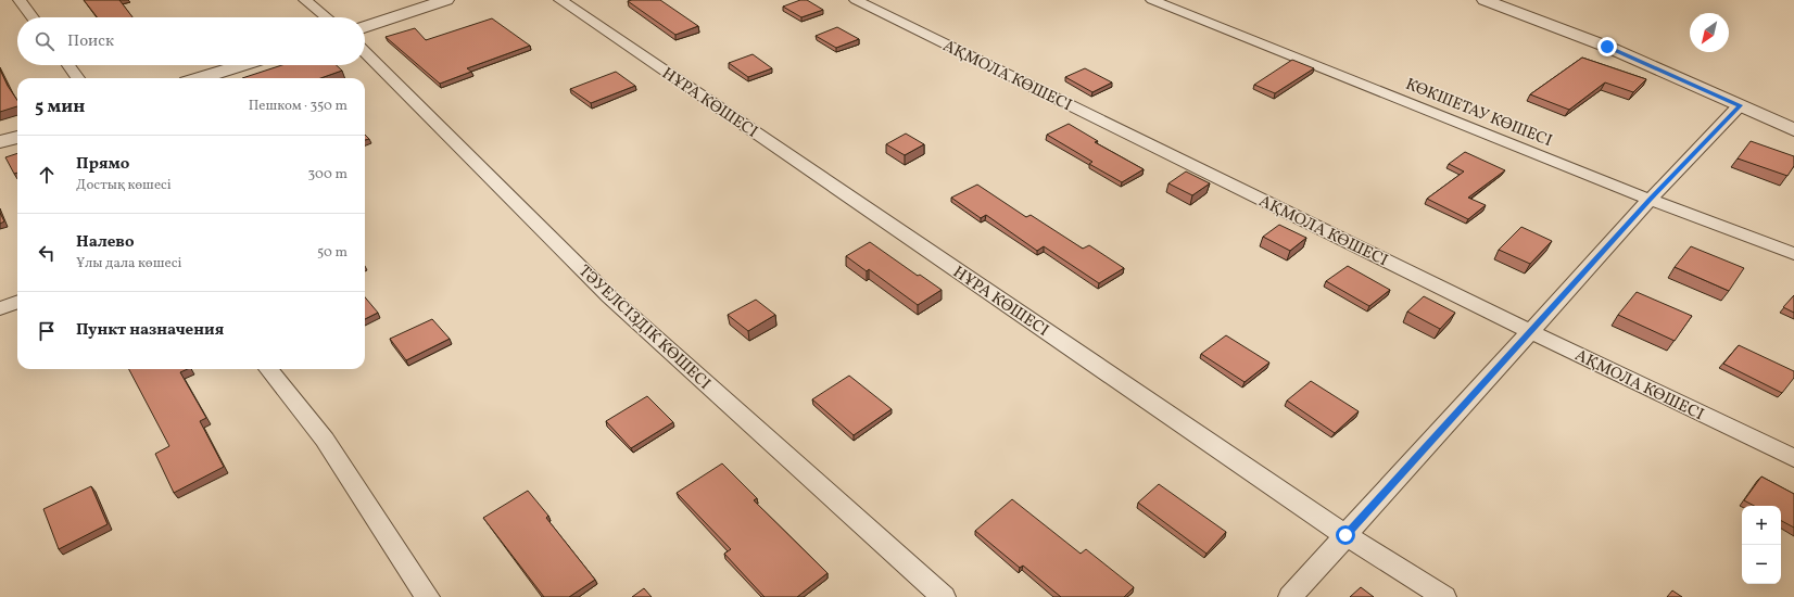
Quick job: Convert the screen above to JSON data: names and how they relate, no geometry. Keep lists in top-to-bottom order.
{
  "streets": {
    "street": [
      "АҚМОЛА КӨШЕСІ",
      "НҰРА КӨШЕСІ",
      "КӨКШЕТАУ КӨШЕСІ",
      "ТӘУЕЛСІЗДІК КӨШЕСІ"
    ]
  },
  "north": "bottom left",
  "page": {
    "search": "Поиск",
    "heading": ["5 мин", "Пешком · 350 m"],
    "list": [
      ["Прямо", "Достық көшесі", "300 m"],
      ["Налево", "Ұлы дала көшесі", "50 m"],
      "Пункт назначения"
    ],
    "map_buttons": ["+", "−"]
  }
}
